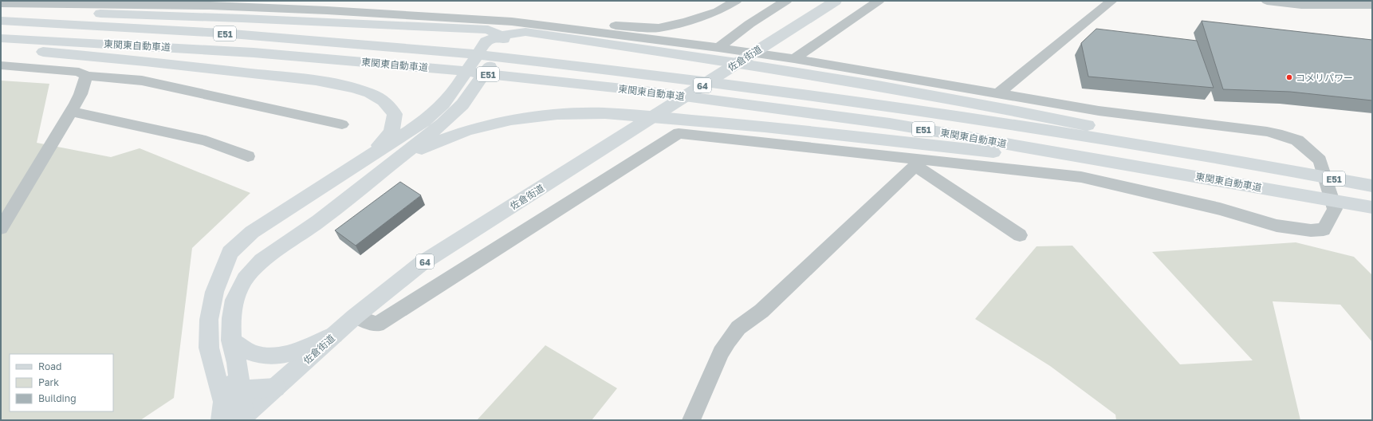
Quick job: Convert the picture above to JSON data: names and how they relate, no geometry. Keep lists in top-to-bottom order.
{
  "streets": {
    "main road": [
      "E51",
      "東関東自動車道",
      "佐倉街道",
      "64"
    ]
  },
  "places": ["コメリパワー"],
  "legend": ["Road", "Park", "Building"]
}
